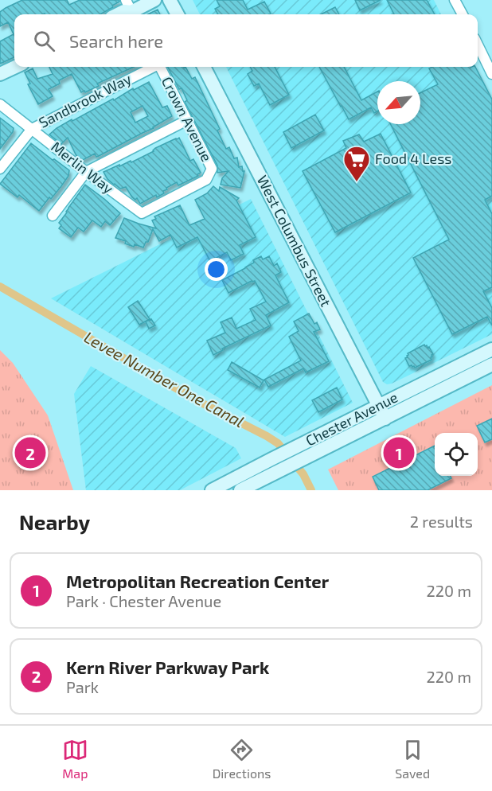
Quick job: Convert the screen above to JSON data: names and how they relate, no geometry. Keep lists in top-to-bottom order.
{
  "streets": {
    "main road": ["West Columbus Street", "Chester Avenue"],
    "street": ["Sandbrook Way", "Crown Avenue", "Merlin Way"]
  },
  "crossings": [
    ["Sandbrook Way", "Merlin Way"],
    ["Crown Avenue", "Merlin Way"],
    ["West Columbus Street", "Chester Avenue"]
  ],
  "water": ["Levee Number One Canal"],
  "places": {
    "supermarket": ["Food 4 Less"]
  },
  "north": "bottom left",
  "page": {
    "search": "Search here",
    "pins": ["1", "2"],
    "heading": ["Nearby", "2 results"],
    "list": [
      {
        "mark": "1",
        "name": "Metropolitan Recreation Center",
        "note": "Park · Chester Avenue",
        "value": "220 m"
      },
      {
        "mark": "2",
        "name": "Kern River Parkway Park",
        "note": "Park",
        "value": "220 m"
      }
    ],
    "nav": ["Map", "Directions", "Saved"]
  }
}
